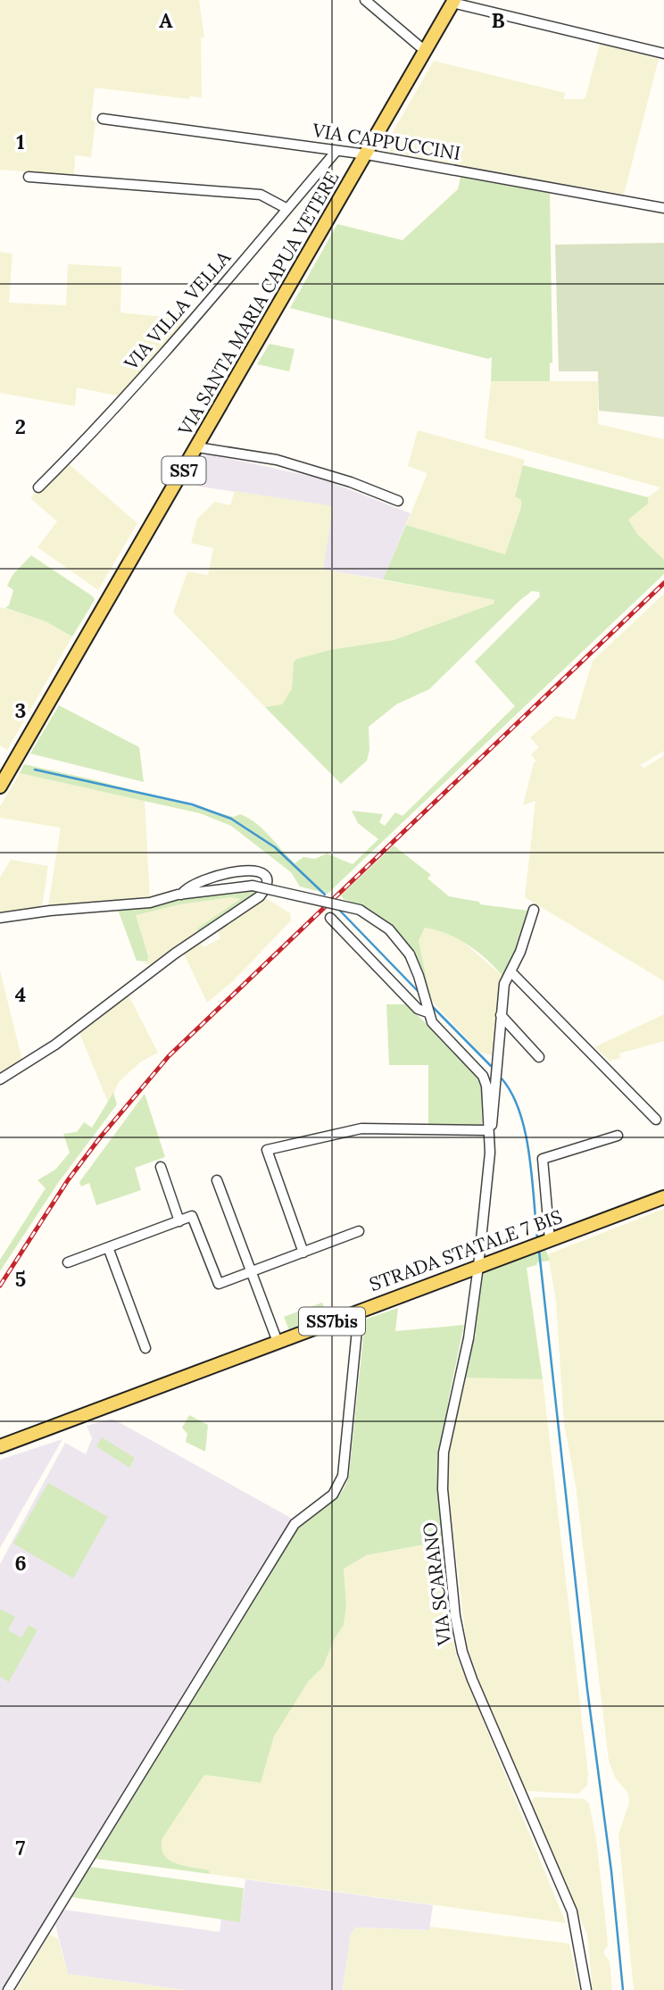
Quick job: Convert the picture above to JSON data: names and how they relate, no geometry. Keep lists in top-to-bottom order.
{
  "streets": {
    "main road": [
      "VIA SANTA MARIA CAPUA VETERE",
      "SS7",
      "STRADA STATALE 7 BIS",
      "SS7bis"
    ],
    "street": ["VIA CAPPUCCINI", "VIA VILLA VELLA", "VIA SCARANO"]
  },
  "crossings": [
    ["VIA CAPPUCCINI", "VIA SANTA MARIA CAPUA VETERE"],
    ["VIA CAPPUCCINI", "VIA VILLA VELLA"],
    ["STRADA STATALE 7 BIS", "VIA SCARANO"]
  ],
  "grid": {
    "columns": ["A", "B"],
    "rows": [
      "1",
      "2",
      "3",
      "4",
      "5",
      "6",
      "7"
    ]
  }
}
